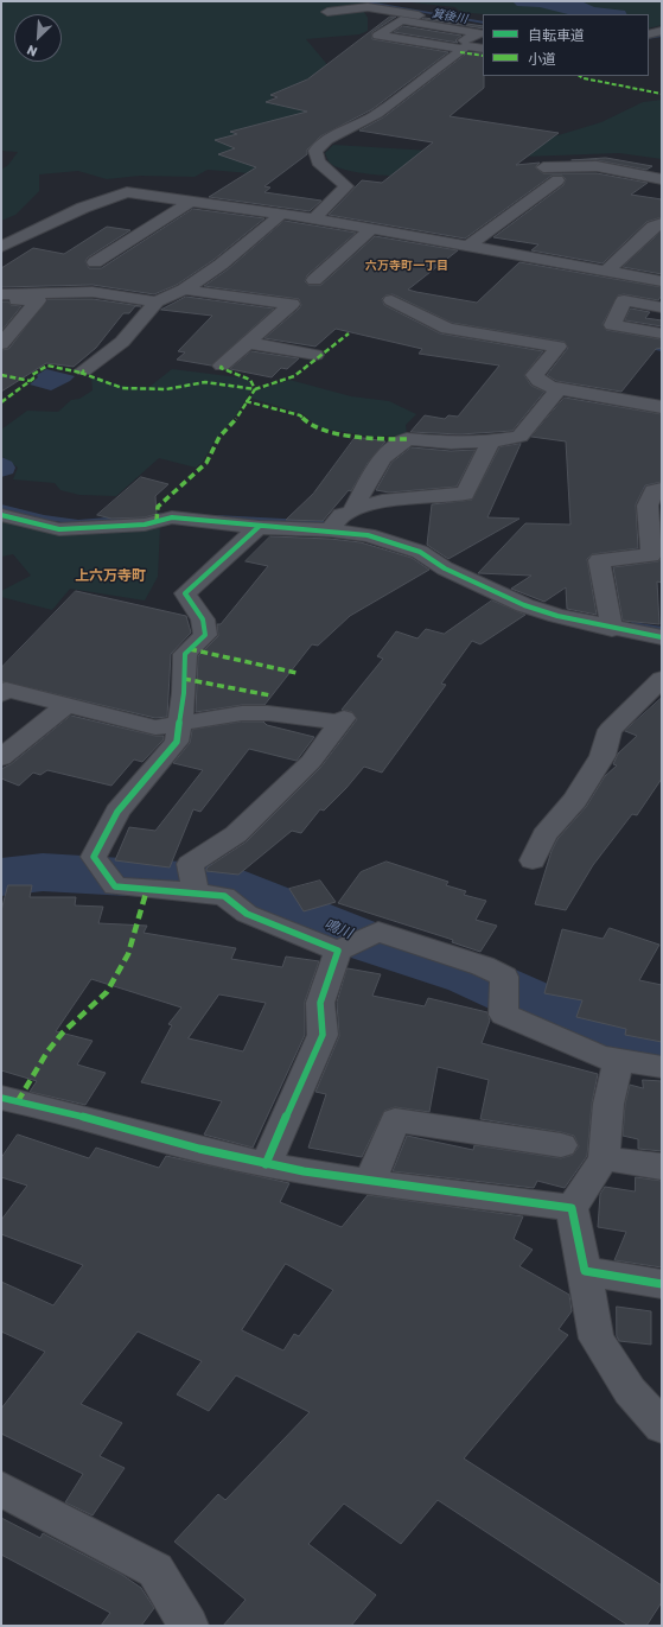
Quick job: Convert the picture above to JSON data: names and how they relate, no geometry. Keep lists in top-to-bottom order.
{
  "districts": ["六万寺町一丁目", "上六万寺町"],
  "water": ["箕後川", "鳴川"],
  "legend": ["自転車道", "小道"],
  "north": "bottom left"
}
